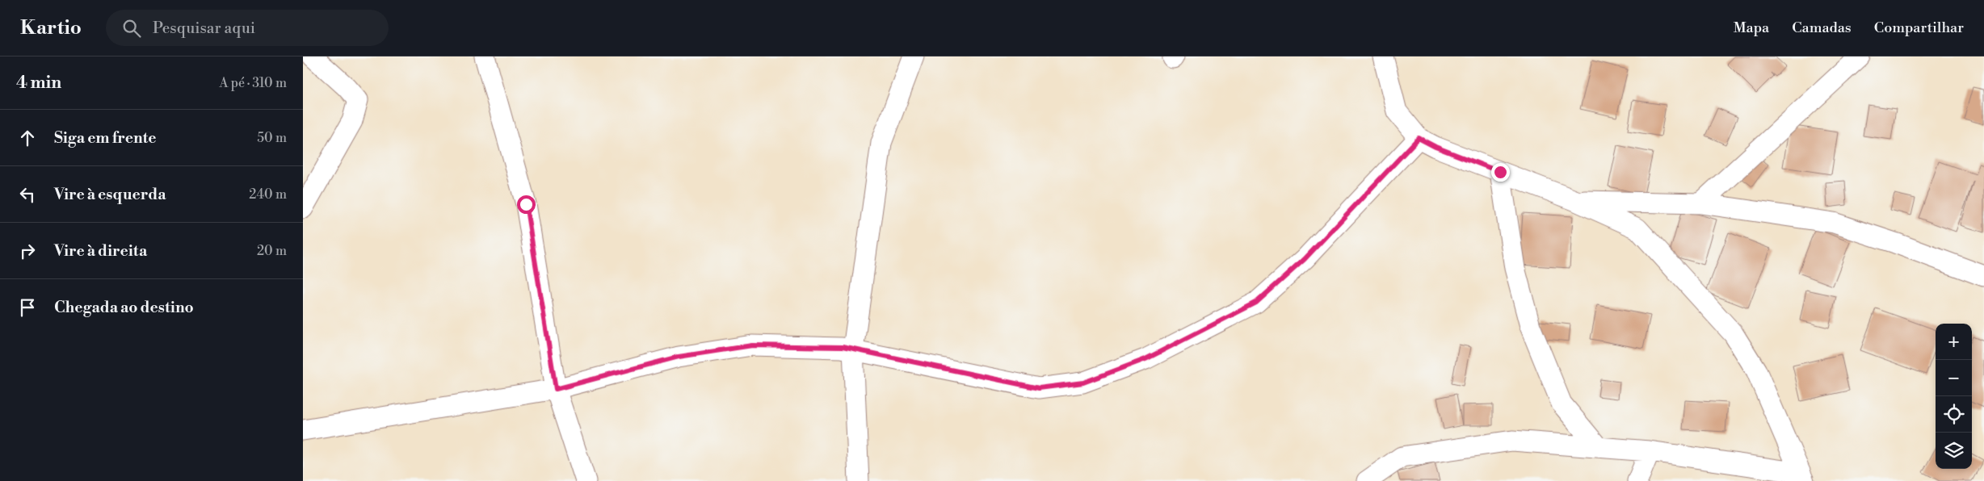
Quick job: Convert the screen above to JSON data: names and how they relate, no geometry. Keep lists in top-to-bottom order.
{
  "page": {
    "header": "Kartio",
    "search": "Pesquisar aqui",
    "nav": ["Mapa", "Camadas", "Compartilhar"],
    "heading": ["4 min", "A pé · 310 m"],
    "list": [
      ["Siga em frente", "50 m"],
      ["Vire à esquerda", "240 m"],
      ["Vire à direita", "20 m"],
      "Chegada ao destino"
    ],
    "map_buttons": ["+", "−"]
  }
}
